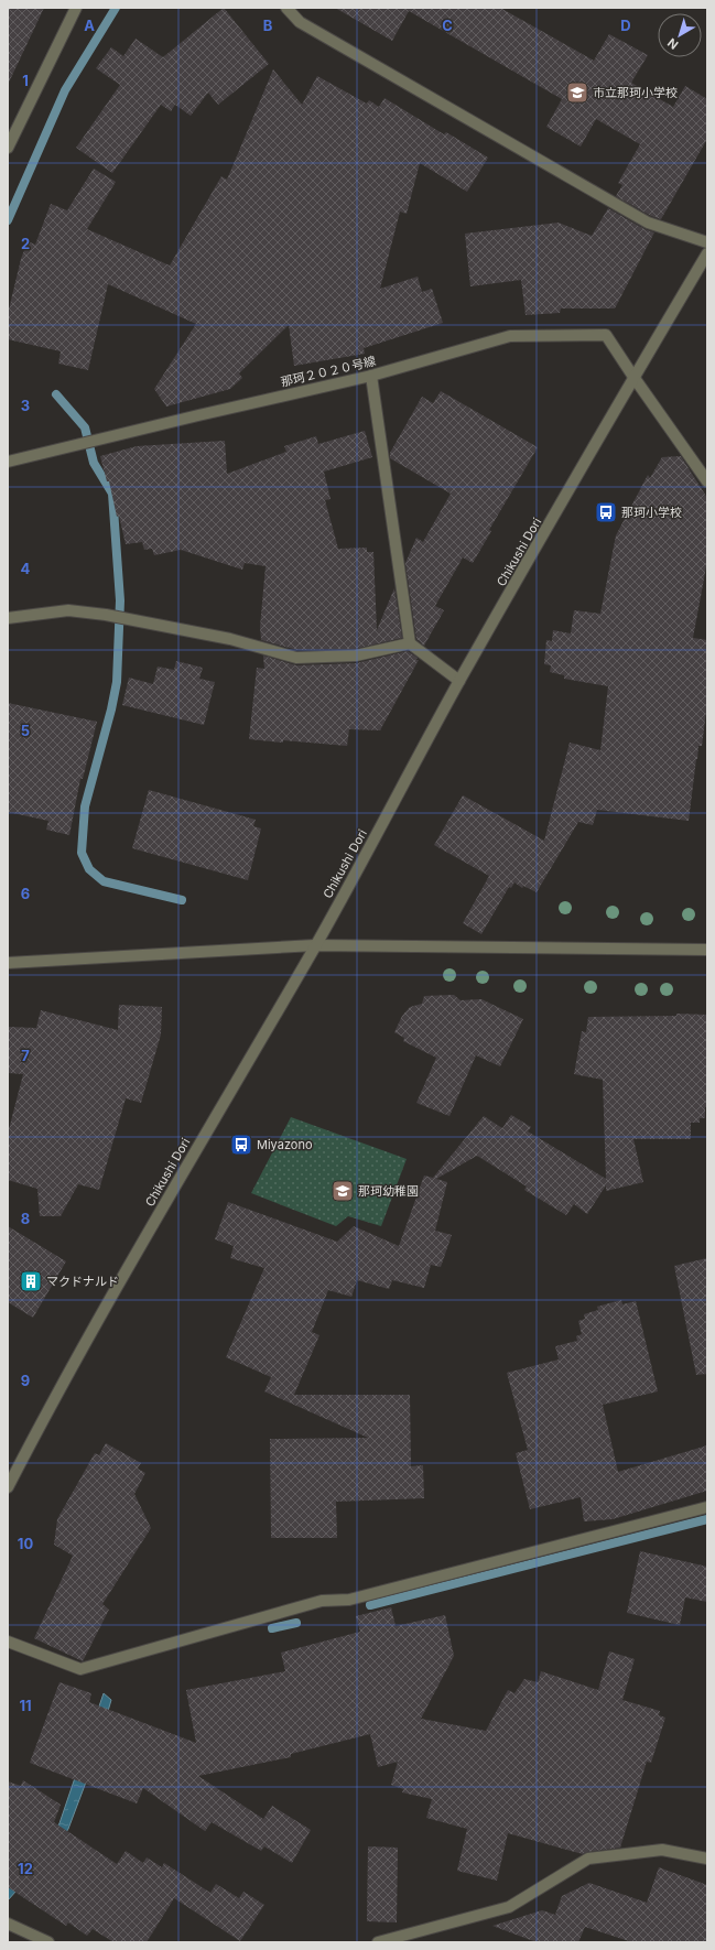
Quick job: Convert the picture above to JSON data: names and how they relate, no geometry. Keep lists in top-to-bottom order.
{
  "streets": {
    "street": ["那珂２０２０号線", "Chikushi Dori"]
  },
  "crossings": [
    ["那珂２０２０号線", "Chikushi Dori"]
  ],
  "places": {
    "school or university": ["市立那珂小学校", "那珂幼稚園"],
    "bus stop": ["那珂小学校", "Miyazono"],
    "building": ["マクドナルド"]
  },
  "north": "bottom left",
  "grid": {
    "columns": [
      "A",
      "B",
      "C",
      "D"
    ],
    "rows": [
      "1",
      "2",
      "3",
      "4",
      "5",
      "6",
      "7",
      "8",
      "9",
      "10",
      "11",
      "12"
    ]
  }
}
